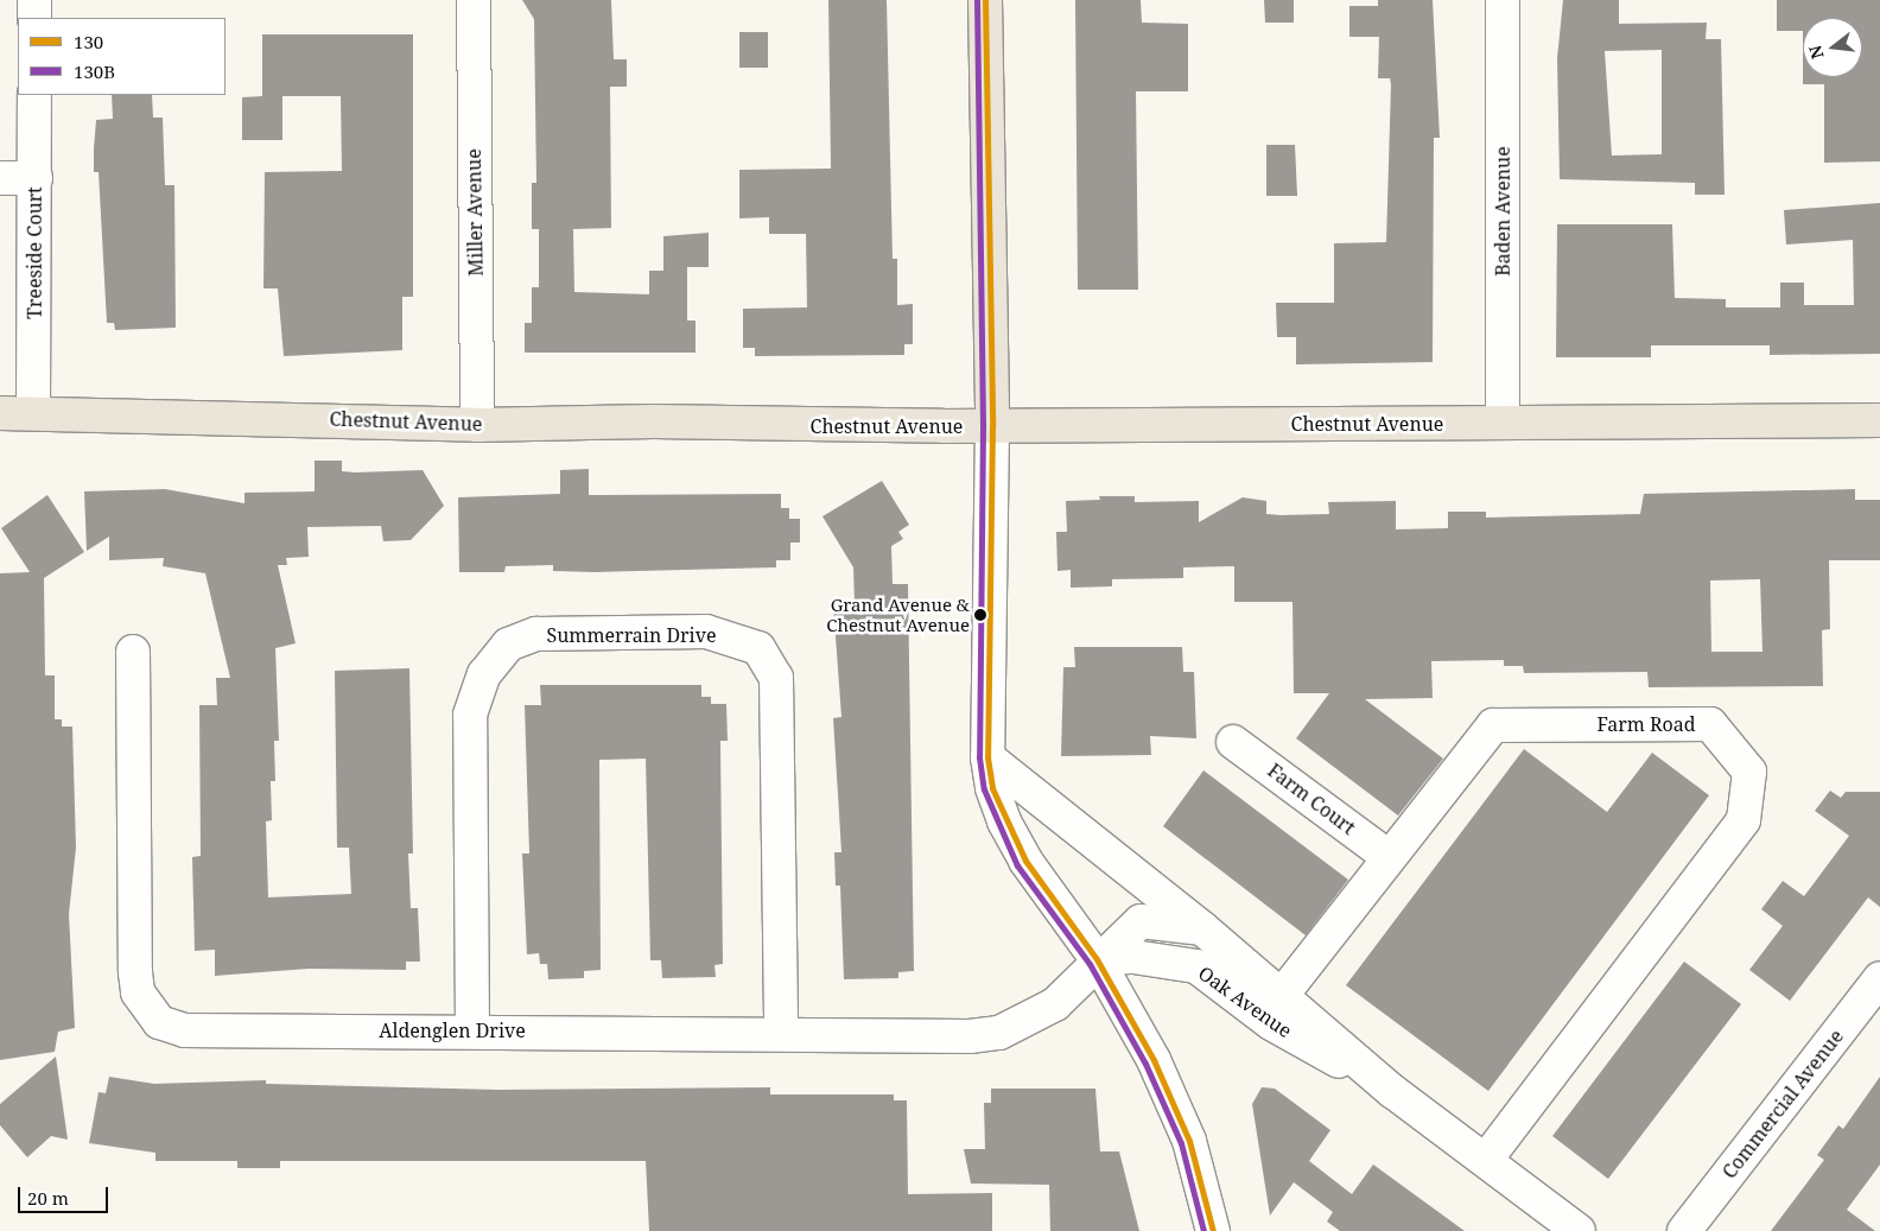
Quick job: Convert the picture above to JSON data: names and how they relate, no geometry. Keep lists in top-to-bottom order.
{
  "streets": {
    "main road": ["Chestnut Avenue"],
    "street": [
      "Baden Avenue",
      "Miller Avenue",
      "Treeside Court",
      "Summerrain Drive",
      "Farm Road",
      "Farm Court",
      "Oak Avenue",
      "Aldenglen Drive",
      "Commercial Avenue"
    ]
  },
  "crossings": [
    ["Baden Avenue", "Chestnut Avenue"],
    ["Miller Avenue", "Chestnut Avenue"],
    ["Treeside Court", "Chestnut Avenue"],
    ["Summerrain Drive", "Aldenglen Drive"],
    ["Farm Road", "Farm Court"],
    ["Farm Road", "Oak Avenue"],
    ["Oak Avenue", "Aldenglen Drive"]
  ],
  "places": ["Grand Avenue & Chestnut Avenue"],
  "lines": ["transit line 130", "transit line 130B"],
  "legend": ["130", "130B"],
  "scale_bar": "20 m",
  "north": "left"
}
